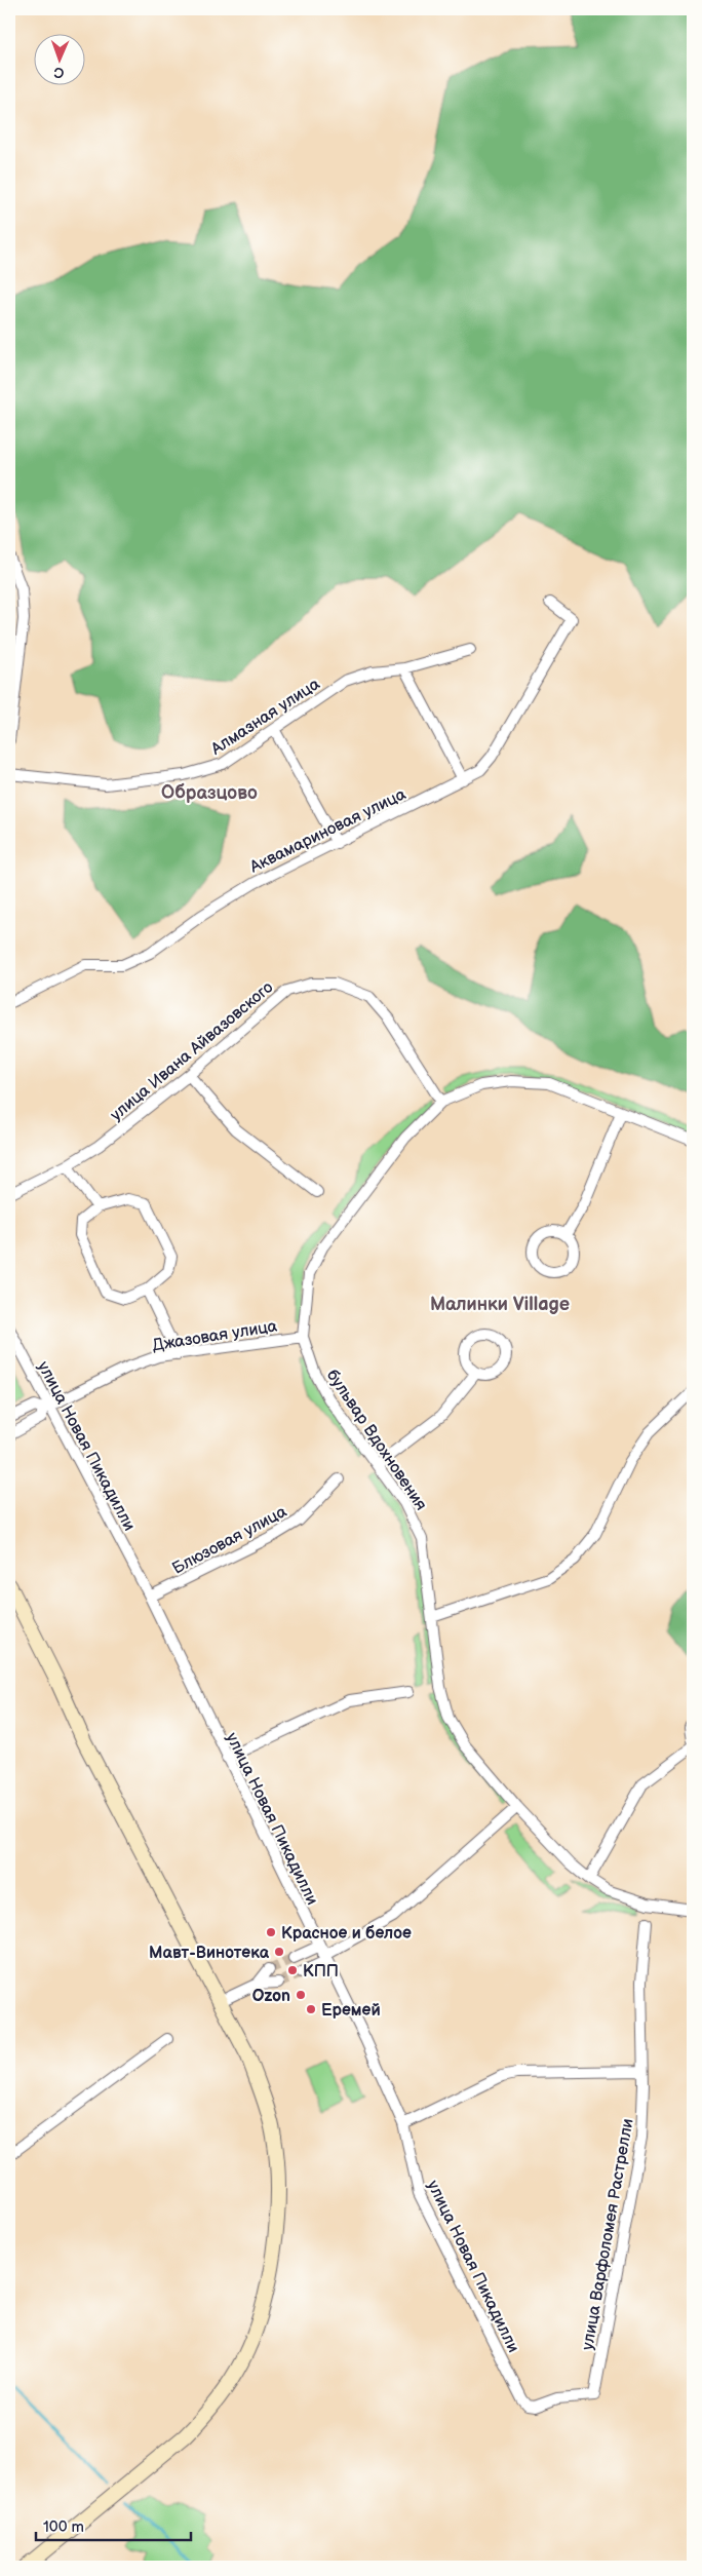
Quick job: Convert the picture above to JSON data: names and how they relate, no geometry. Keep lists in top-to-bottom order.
{
  "streets": {
    "street": [
      "Алмазная улица",
      "Аквамариновая улица",
      "улица Ивана Айвазовского",
      "Джазовая улица",
      "бульвар Вдохновения",
      "улица Новая Пикадилли",
      "Блюзовая улица",
      "улица Варфоломея Растрелли"
    ]
  },
  "crossings": [
    ["улица Ивана Айвазовского", "бульвар Вдохновения"],
    ["Джазовая улица", "бульвар Вдохновения"],
    ["Джазовая улица", "улица Новая Пикадилли"],
    ["улица Новая Пикадилли", "Блюзовая улица"],
    ["улица Новая Пикадилли", "улица Варфоломея Растрелли"]
  ],
  "districts": ["Образцово", "Малинки Village"],
  "places": [
    "Красное и белое",
    "Мавт-Винотека",
    "КПП",
    "Ozon",
    "Еремей"
  ],
  "scale_bar": "100 m",
  "north": "bottom"
}
